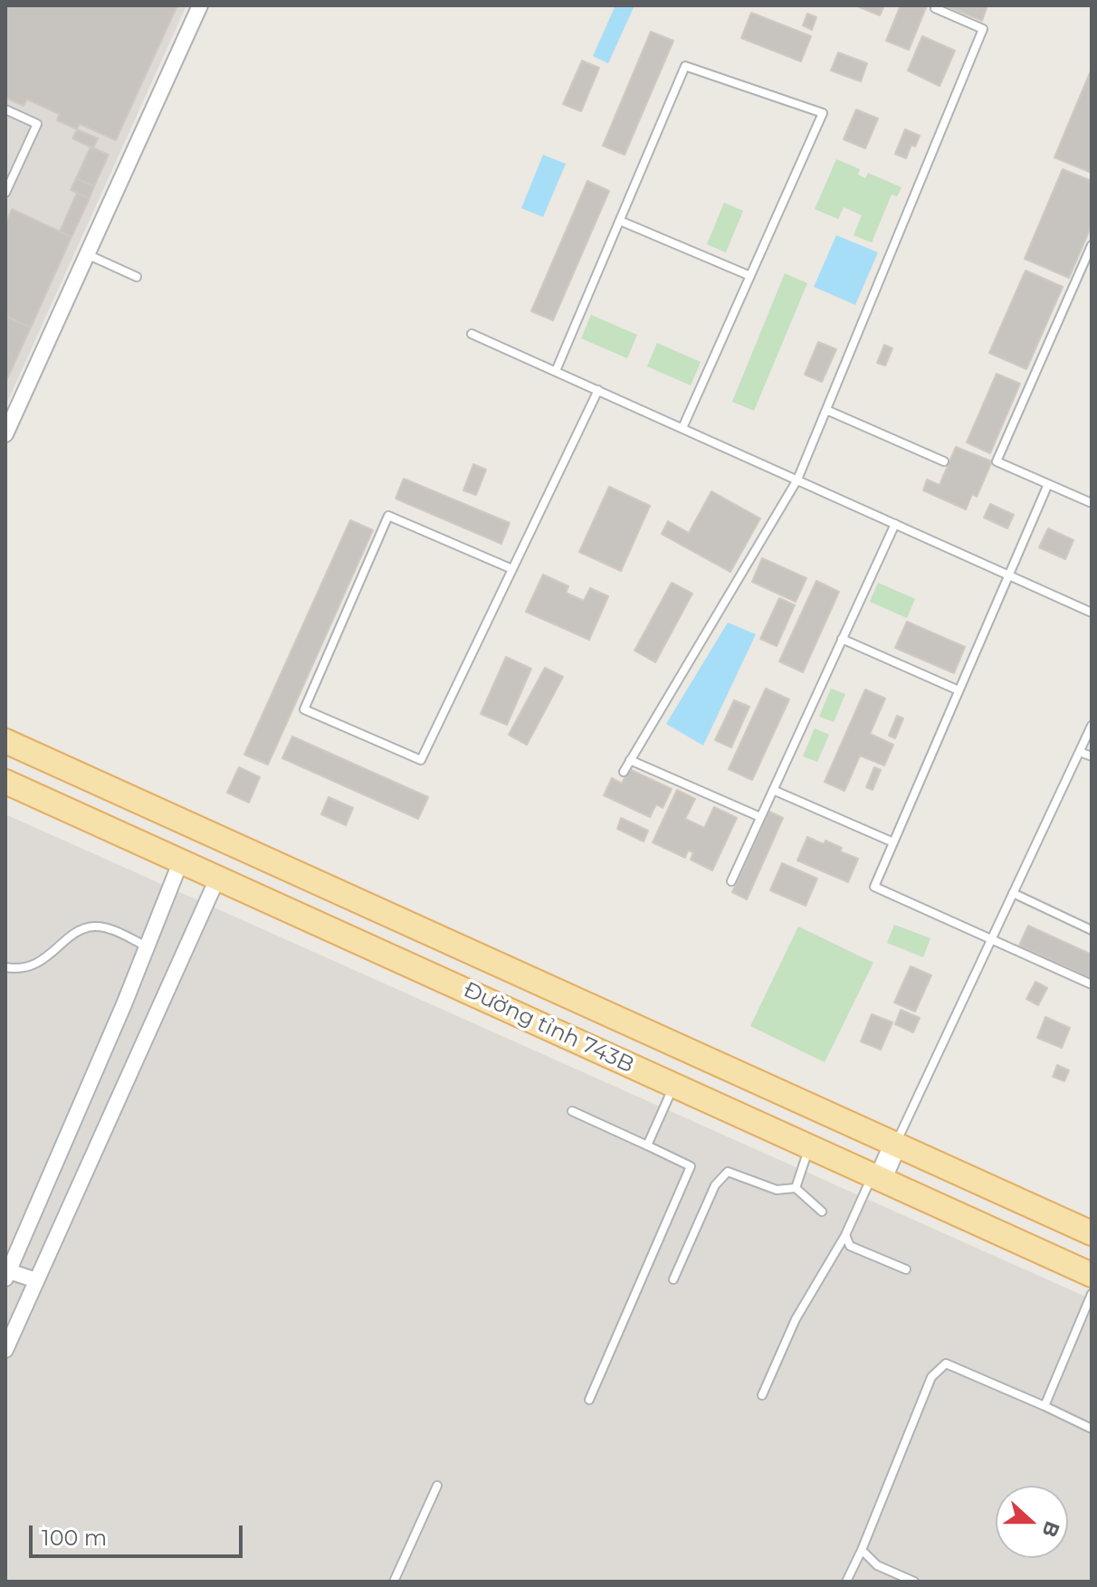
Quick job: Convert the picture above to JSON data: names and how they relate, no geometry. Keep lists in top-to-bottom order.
{
  "streets": {
    "main road": ["Đường tỉnh 743B"]
  },
  "scale_bar": "100 m",
  "north": "right"
}
